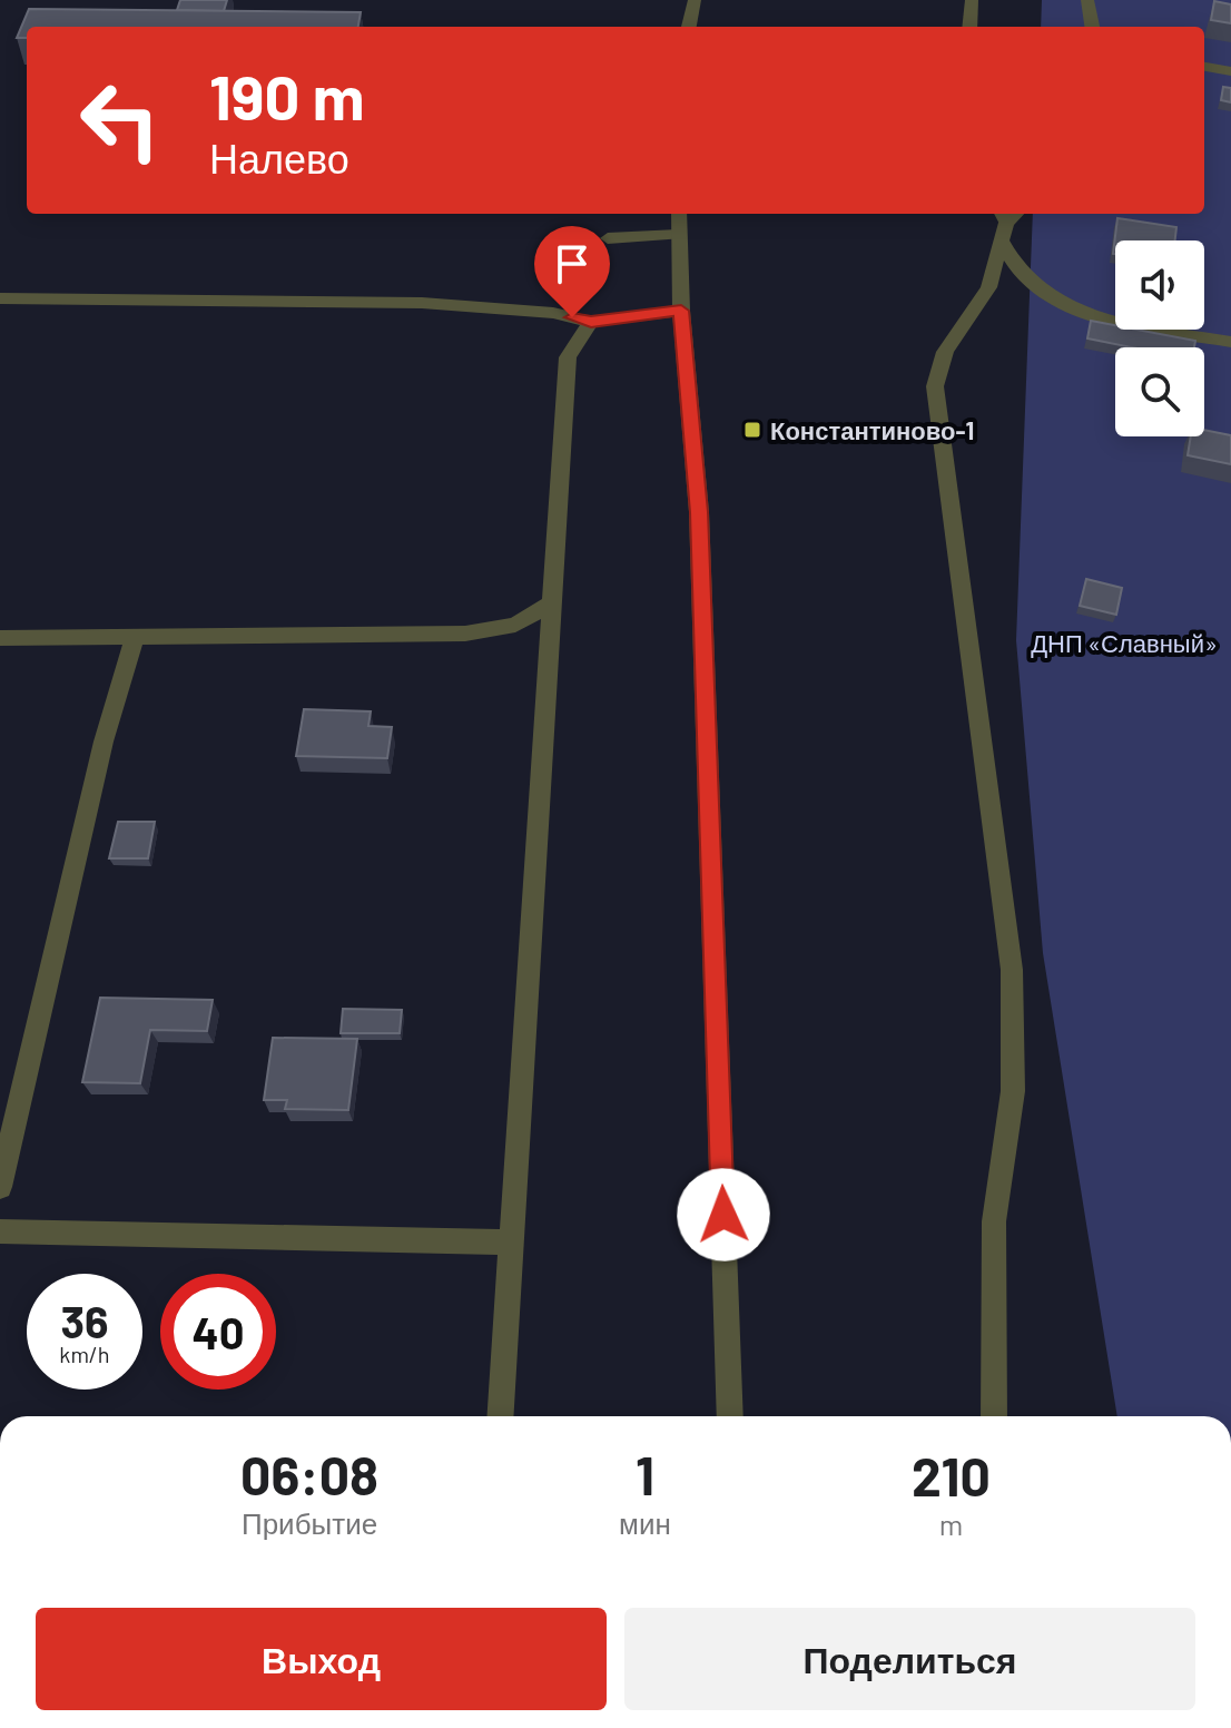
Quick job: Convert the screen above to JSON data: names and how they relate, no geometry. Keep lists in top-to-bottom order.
{
  "parks": ["ДНП «Славный»"],
  "places": {
    "transit": ["Константиново-1"]
  },
  "page": {
    "turn": ["190 m", "Налево"],
    "speed": "36 km/h",
    "limit": "40",
    "eta": [
      "06:08",
      "Прибытие",
      "1",
      "мин",
      "210",
      "m"
    ],
    "buttons": ["Выход", "Поделиться"]
  }
}
